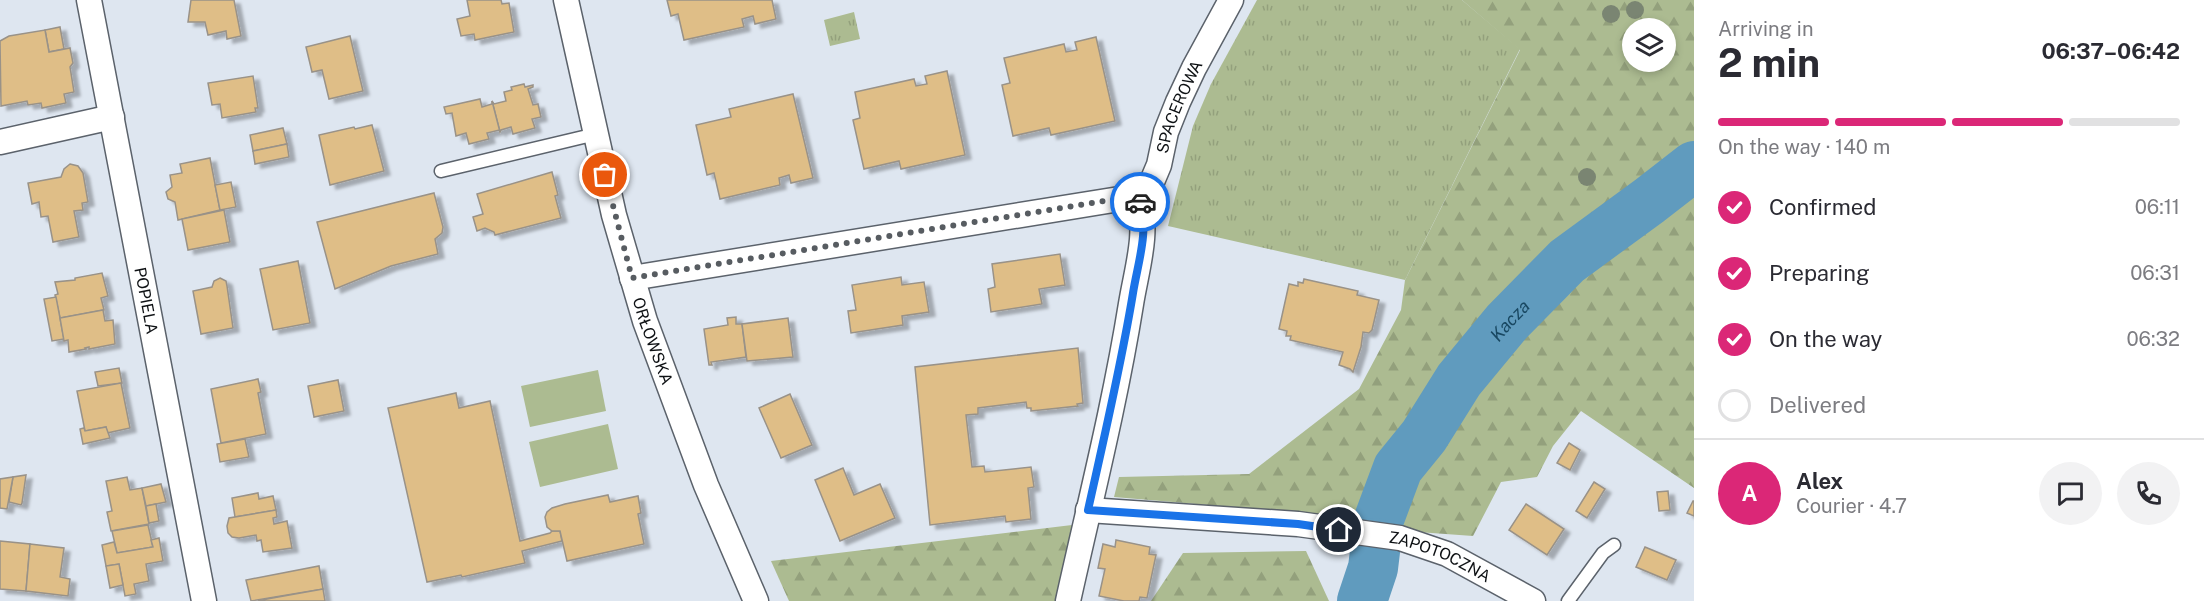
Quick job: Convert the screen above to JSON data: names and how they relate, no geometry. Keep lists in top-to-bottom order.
{
  "streets": {
    "street": [
      "SPACEROWA",
      "POPIELA",
      "ORŁOWSKA",
      "ZAPOTOCZNA"
    ]
  },
  "water": ["Kacza"],
  "page": {
    "heading": ["2 min", "Arriving in", "06:37–06:42"],
    "panel": ["Alex", "Courier · 4.7"],
    "bar": "On the way · 140 m",
    "list": [
      ["Confirmed", "06:11"],
      ["Preparing", "06:31"],
      ["On the way", "06:32"],
      "Delivered"
    ],
    "round": "A"
  }
}
